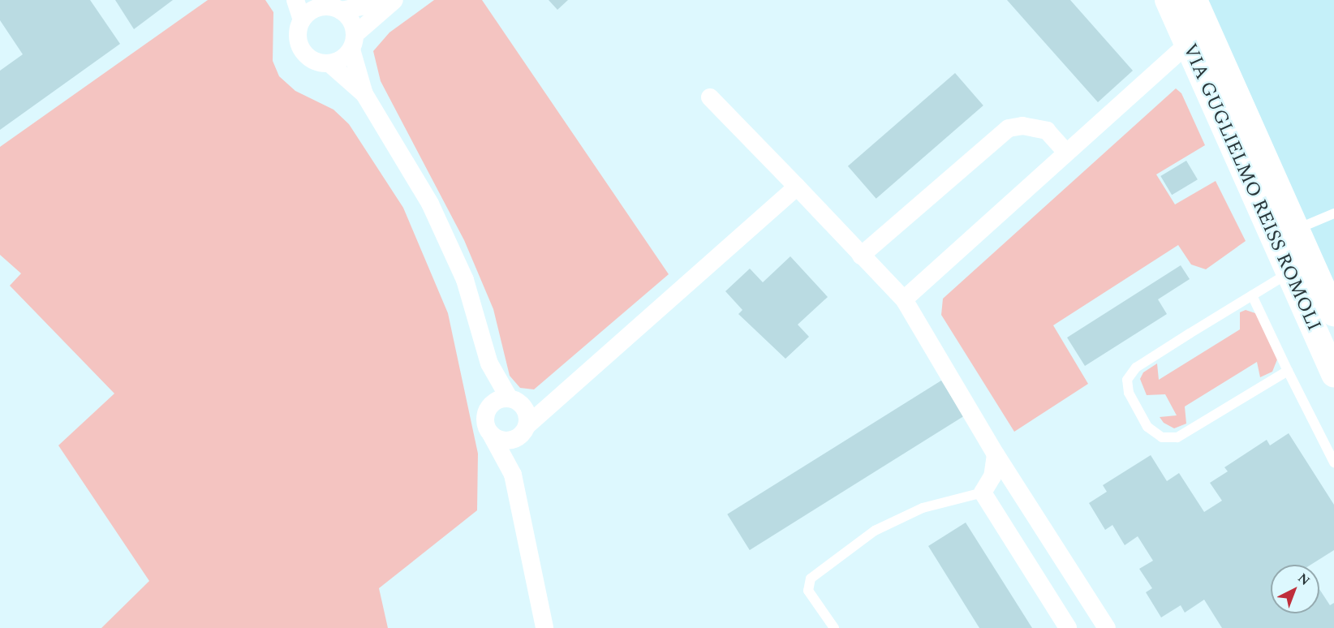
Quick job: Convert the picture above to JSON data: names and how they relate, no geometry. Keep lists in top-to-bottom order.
{
  "streets": {
    "main road": ["VIA GUGLIELMO REISS ROMOLI"]
  },
  "north": "top right"
}
